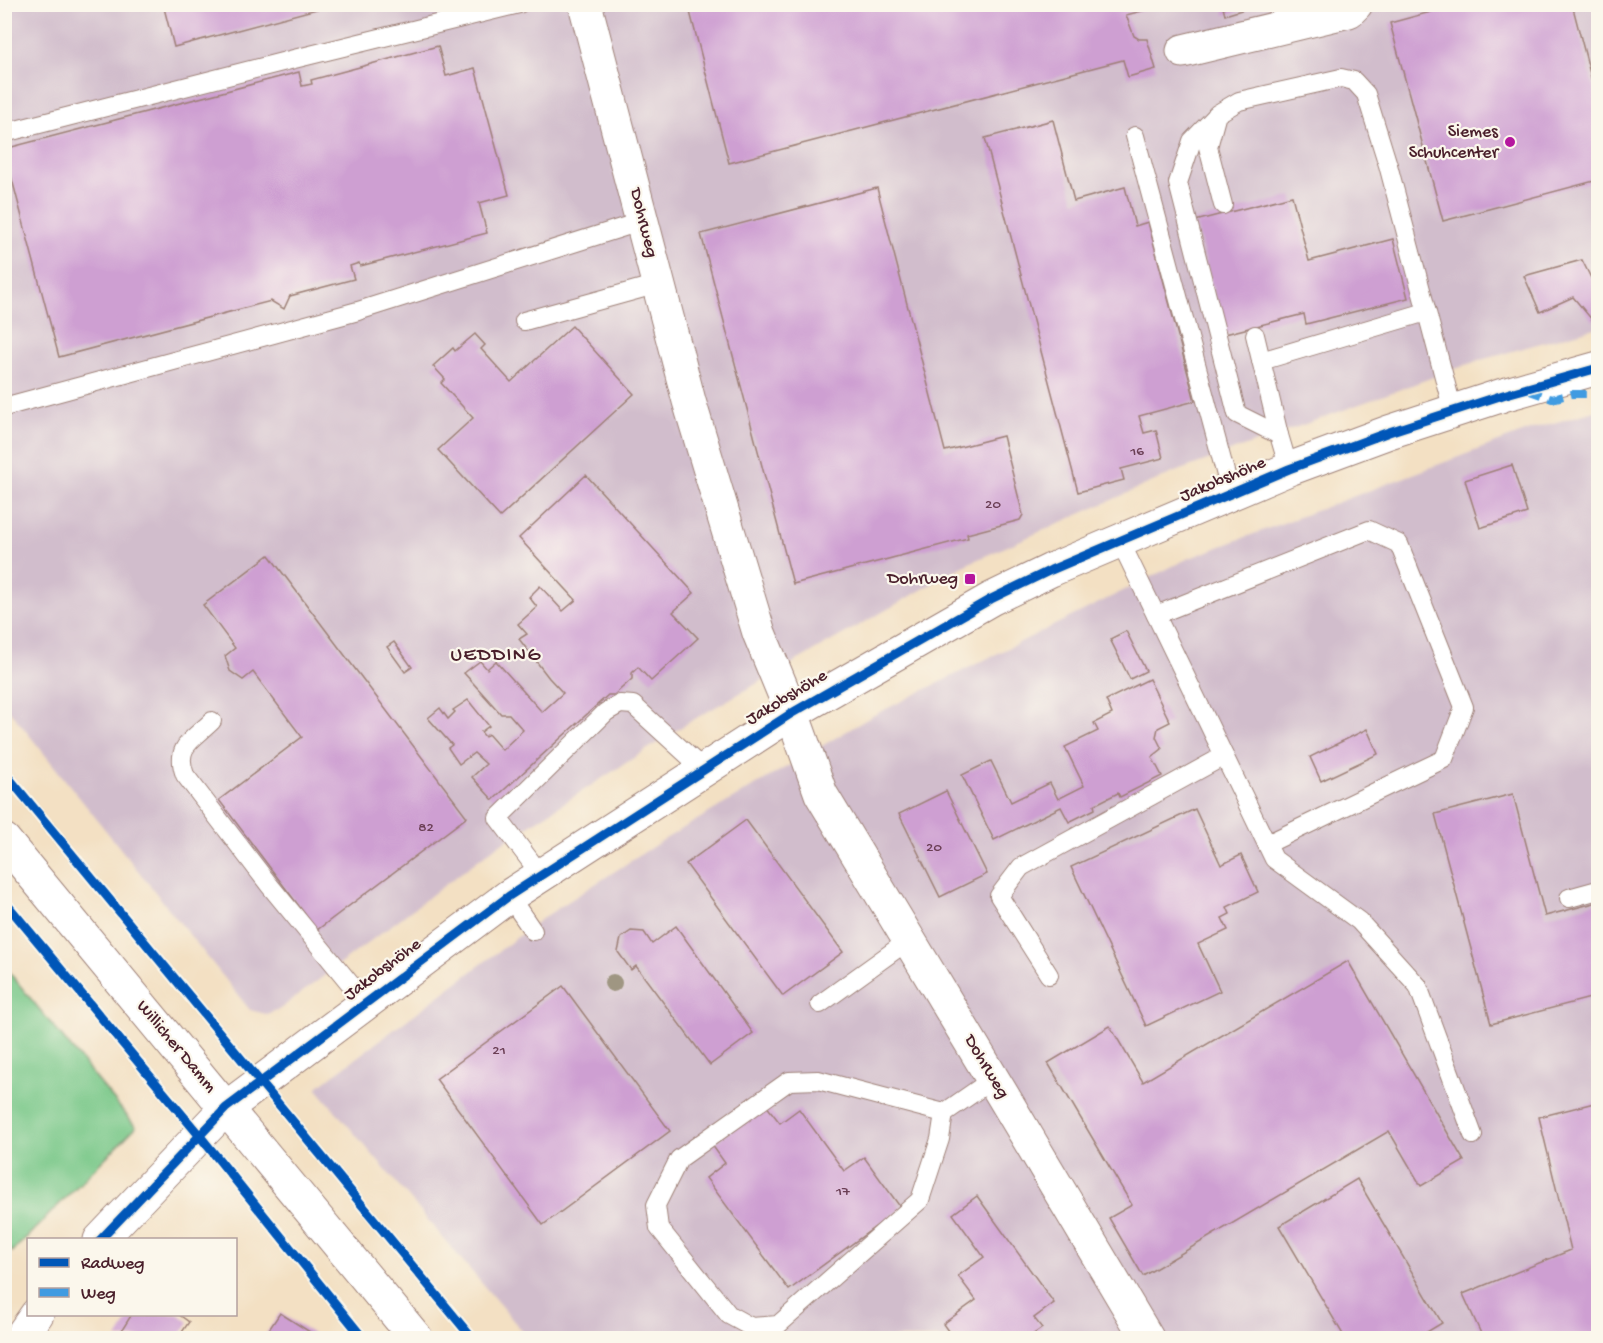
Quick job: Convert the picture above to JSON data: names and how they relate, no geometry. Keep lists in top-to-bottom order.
{
  "streets": {
    "street": ["Dohrweg", "Jakobshöhe", "Willicher Damm"]
  },
  "crossings": [
    ["Dohrweg", "Jakobshöhe"],
    ["Jakobshöhe", "Willicher Damm"]
  ],
  "districts": ["UEDDING"],
  "places": {
    "other": ["Siemes Schuhcenter"],
    "transit": ["Dohrweg"]
  },
  "house_numbers": [
    "16",
    "20",
    "82",
    "20",
    "21",
    "17"
  ],
  "legend": ["Radweg", "Weg"]
}
